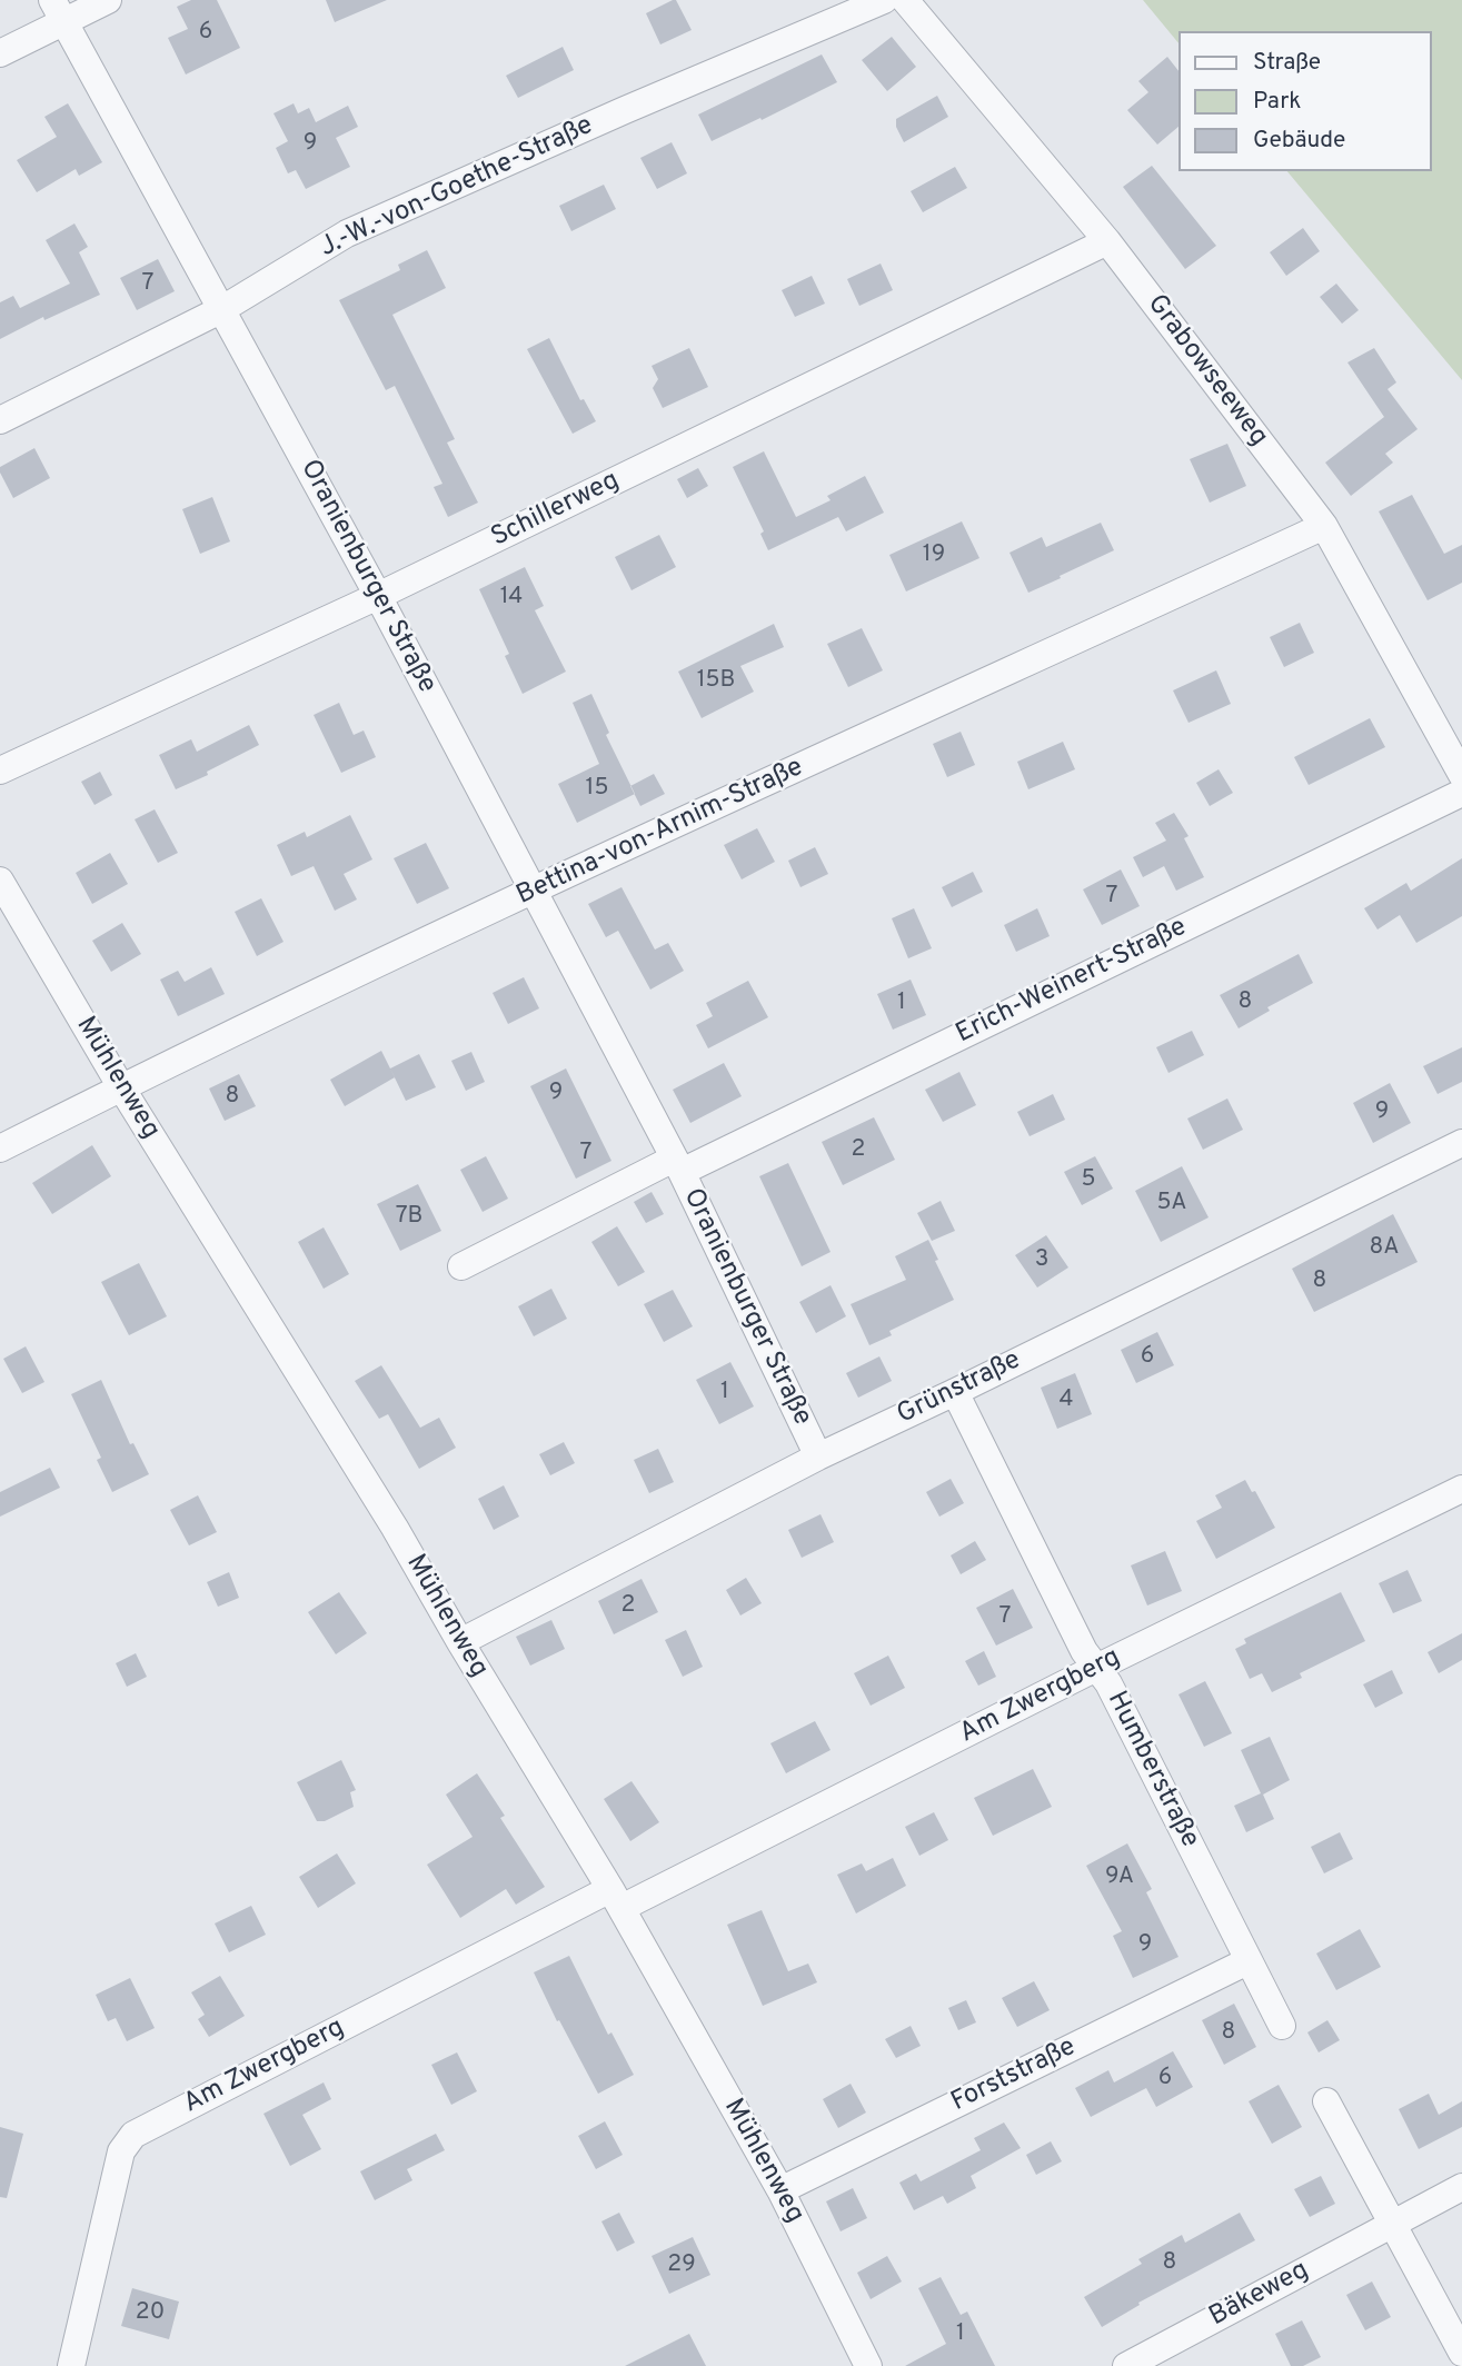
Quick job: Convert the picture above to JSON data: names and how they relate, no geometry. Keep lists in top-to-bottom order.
{
  "streets": {
    "street": [
      "J.-W.-von-Goethe-Straße",
      "Grabowseeweg",
      "Schillerweg",
      "Oranienburger Straße",
      "Bettina-von-Arnim-Straße",
      "Erich-Weinert-Straße",
      "Mühlenweg",
      "Grünstraße",
      "Am Zwergberg",
      "Humberstraße",
      "Forststraße",
      "Bäkeweg"
    ]
  },
  "crossings": [
    ["J.-W.-von-Goethe-Straße", "Oranienburger Straße"],
    ["Grabowseeweg", "Schillerweg"],
    ["Grabowseeweg", "Bettina-von-Arnim-Straße"],
    ["Schillerweg", "Oranienburger Straße"],
    ["Oranienburger Straße", "Bettina-von-Arnim-Straße"],
    ["Oranienburger Straße", "Erich-Weinert-Straße"],
    ["Oranienburger Straße", "Grünstraße"],
    ["Bettina-von-Arnim-Straße", "Mühlenweg"],
    ["Mühlenweg", "Grünstraße"],
    ["Mühlenweg", "Am Zwergberg"],
    ["Mühlenweg", "Forststraße"],
    ["Grünstraße", "Humberstraße"],
    ["Am Zwergberg", "Humberstraße"],
    ["Humberstraße", "Forststraße"]
  ],
  "house_numbers": [
    "6",
    "9",
    "7",
    "19",
    "14",
    "15B",
    "15",
    "7",
    "8",
    "1",
    "9",
    "8",
    "9",
    "2",
    "7",
    "5",
    "5A",
    "7B",
    "8A",
    "3",
    "8",
    "6",
    "1",
    "4",
    "2",
    "7",
    "9A",
    "9",
    "8",
    "6",
    "8",
    "29",
    "20",
    "1"
  ],
  "legend": ["Straße", "Park", "Gebäude"]
}
